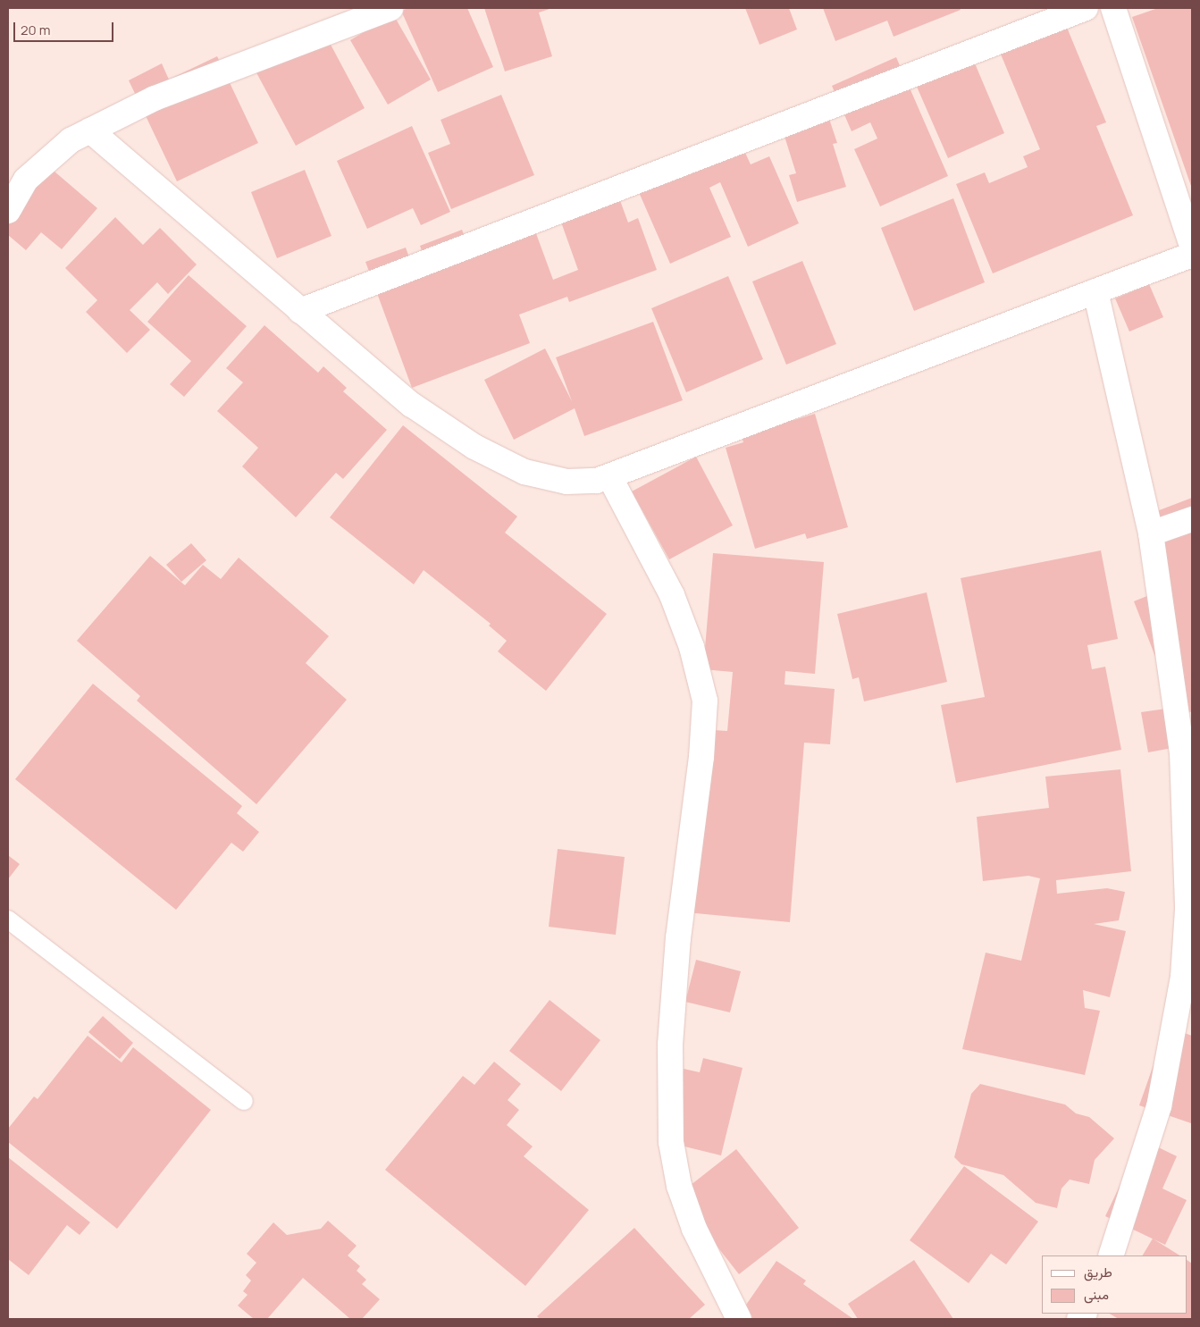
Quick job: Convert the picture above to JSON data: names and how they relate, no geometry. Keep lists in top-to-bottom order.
{
  "legend": ["طريق", "مبنى"],
  "scale_bar": "20 m"
}
